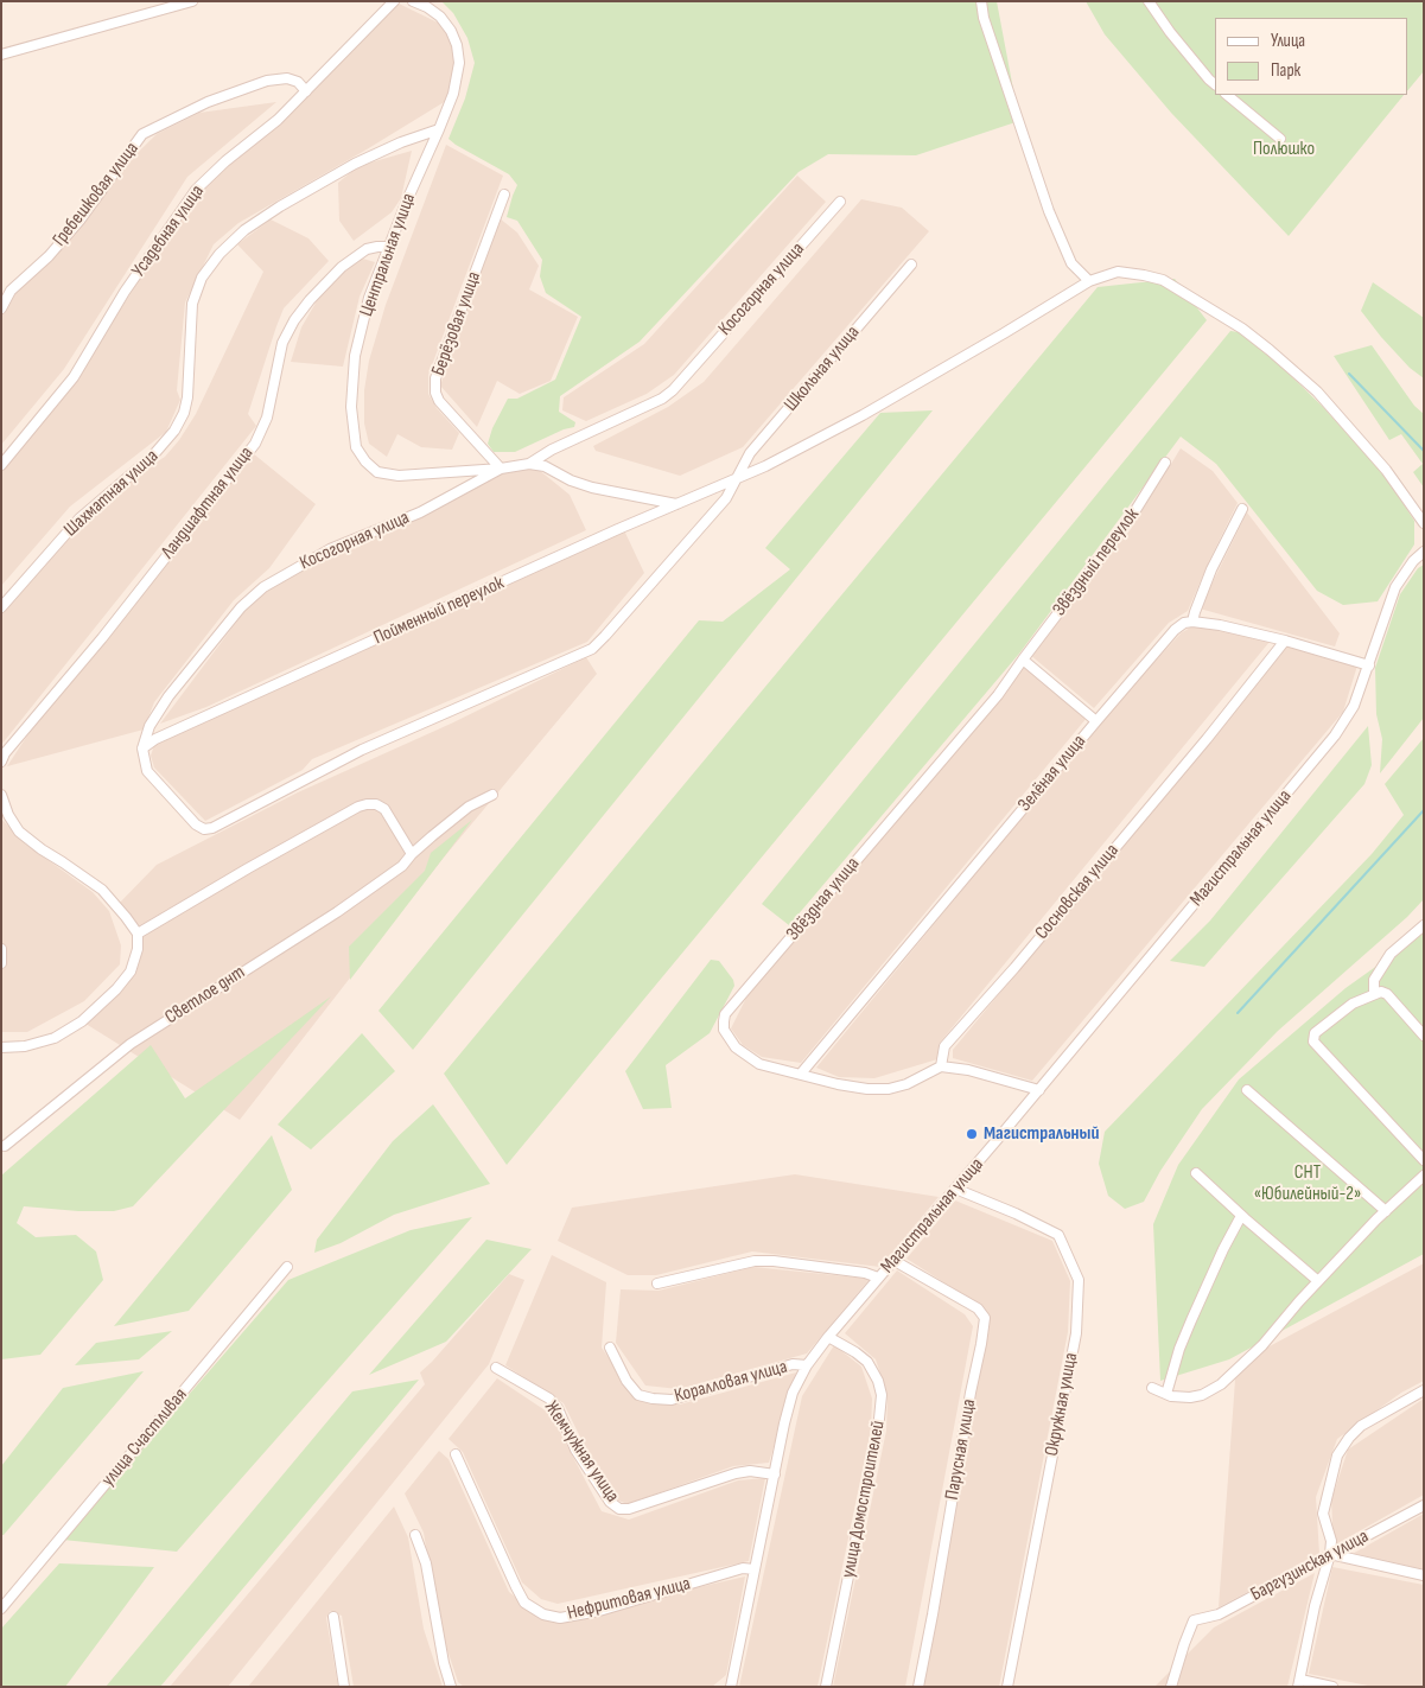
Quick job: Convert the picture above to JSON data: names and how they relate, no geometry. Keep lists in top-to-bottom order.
{
  "streets": {
    "street": [
      "Гребешковая улица",
      "Усадебная улица",
      "Центральная улица",
      "Косогорная улица",
      "Берёзовая улица",
      "Школьная улица",
      "Шахматная улица",
      "Ландшафтная улица",
      "Звёздный переулок",
      "Пойменный переулок",
      "Зелёная улица",
      "Магистральная улица",
      "Сосновская улица",
      "Звёздная улица",
      "Светлое днт",
      "Коралловая улица",
      "Окружная улица",
      "улица Счастливая",
      "Парусная улица",
      "Жемчужная улица",
      "улица Домостроителей",
      "Баргузинская улица",
      "Нефритовая улица"
    ]
  },
  "crossings": [
    ["Гребешковая улица", "Усадебная улица"],
    ["Центральная улица", "Косогорная улица"],
    ["Центральная улица", "Берёзовая улица"],
    ["Центральная улица", "Шахматная улица"],
    ["Центральная улица", "Ландшафтная улица"],
    ["Косогорная улица", "Берёзовая улица"],
    ["Косогорная улица", "Школьная улица"],
    ["Косогорная улица", "Пойменный переулок"],
    ["Школьная улица", "Пойменный переулок"],
    ["Звёздный переулок", "Звёздная улица"],
    ["Зелёная улица", "Звёздная улица"],
    ["Магистральная улица", "Коралловая улица"],
    ["Магистральная улица", "Окружная улица"],
    ["Магистральная улица", "Парусная улица"],
    ["Магистральная улица", "Жемчужная улица"],
    ["Магистральная улица", "улица Домостроителей"],
    ["Магистральная улица", "Нефритовая улица"],
    ["Сосновская улица", "Звёздная улица"]
  ],
  "parks": ["Полюшко", "СНТ «Юбилейный-2»"],
  "places": ["Магистральный"],
  "legend": ["Улица", "Парк"]
}
